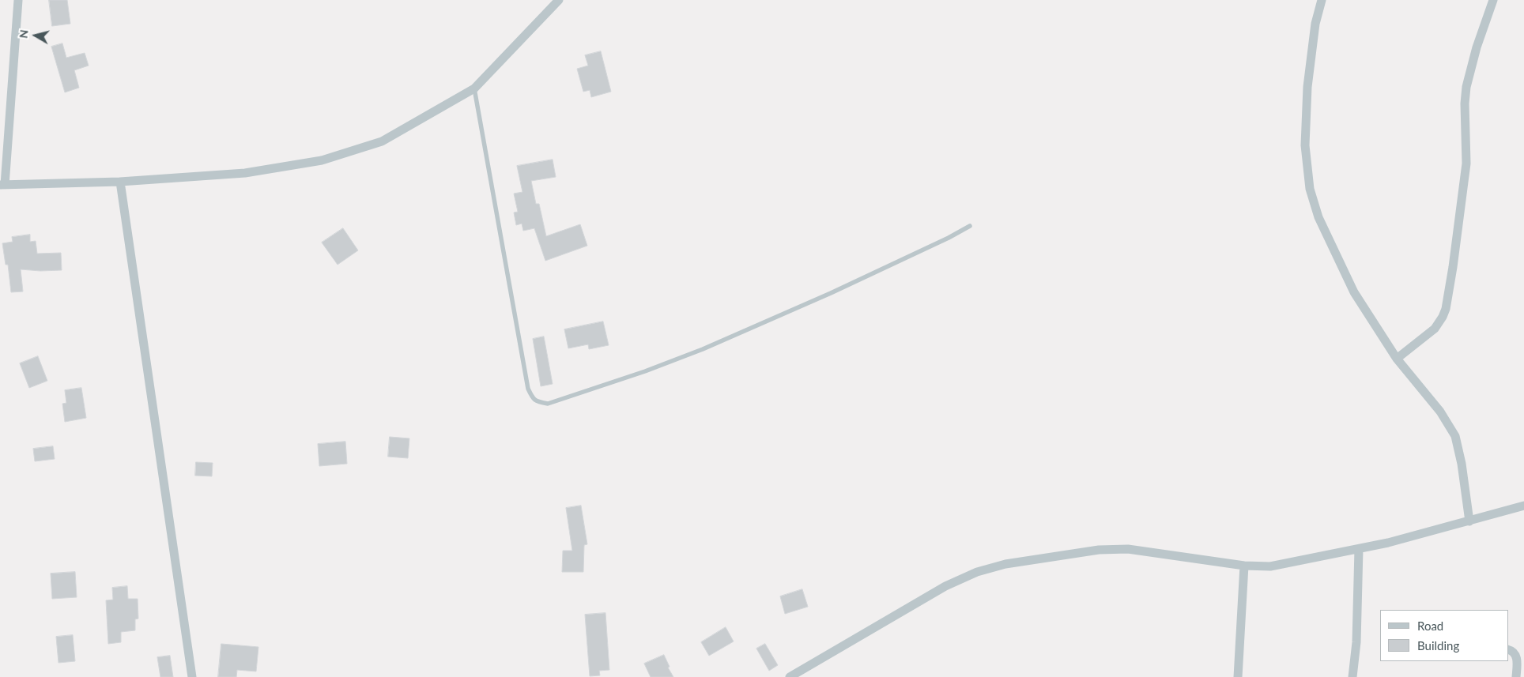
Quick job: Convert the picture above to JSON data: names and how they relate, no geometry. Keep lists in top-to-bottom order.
{
  "legend": ["Road", "Building"],
  "north": "left"
}
